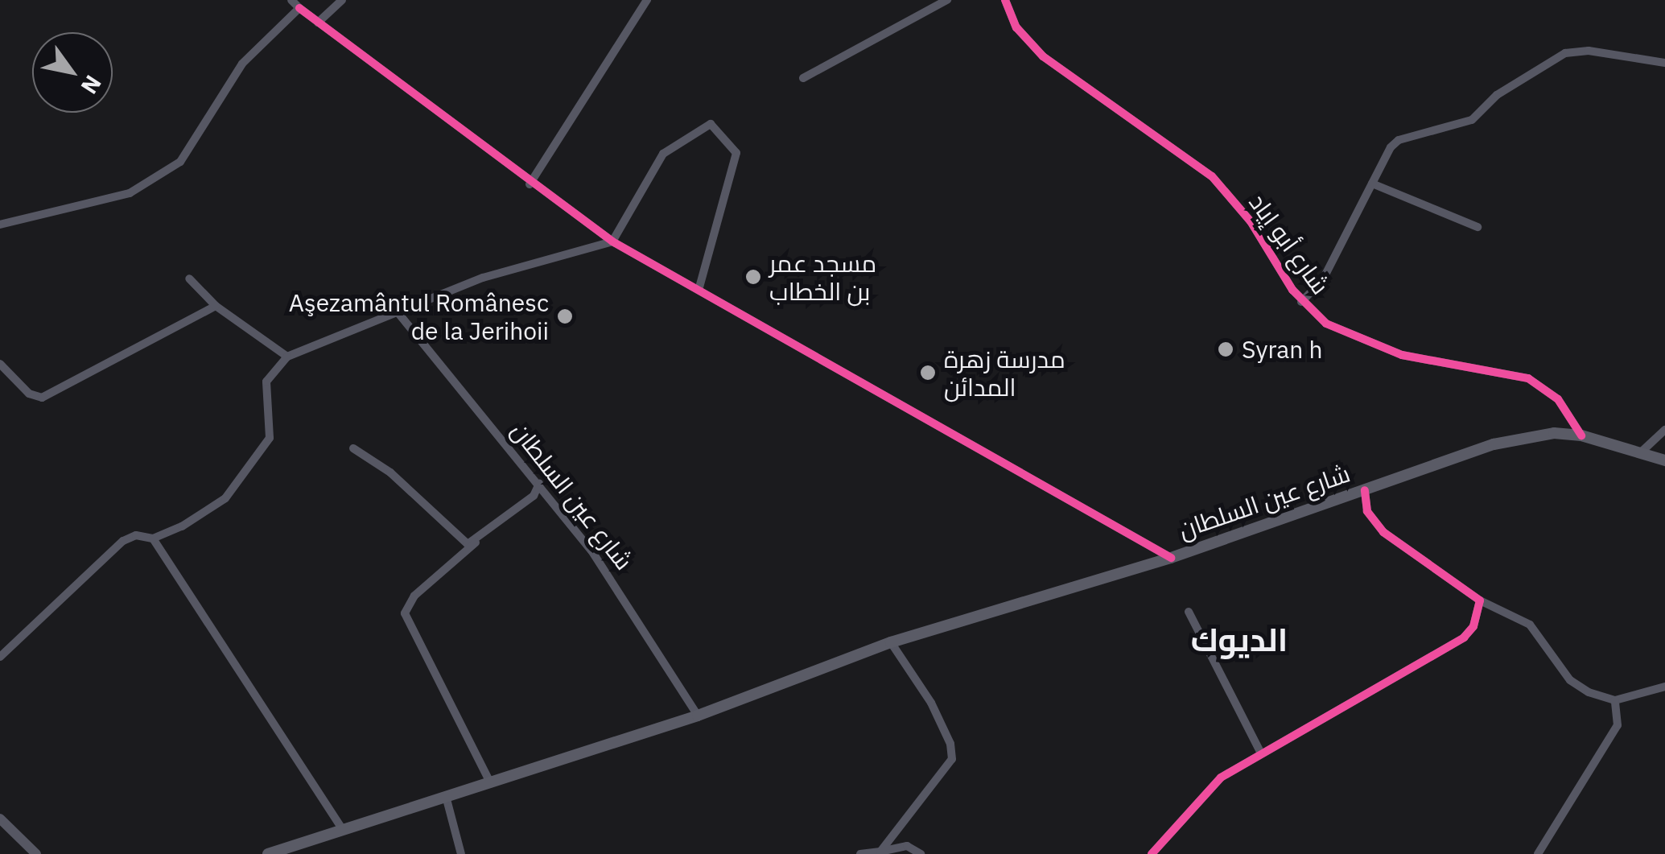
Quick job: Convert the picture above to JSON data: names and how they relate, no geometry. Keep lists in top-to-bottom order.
{
  "streets": {
    "main road": ["شارع عين السلطان"],
    "street": ["شارع أبو إياد"]
  },
  "crossings": [
    ["شارع أبو إياد", "شارع عين السلطان"]
  ],
  "districts": ["الديوك"],
  "places": [
    "مسجد عمر بن الخطاب",
    "Aşezamântul Românesc de la Jerihoii",
    "Syran h",
    "مدرسة زهرة المدائن"
  ],
  "north": "bottom right"
}
